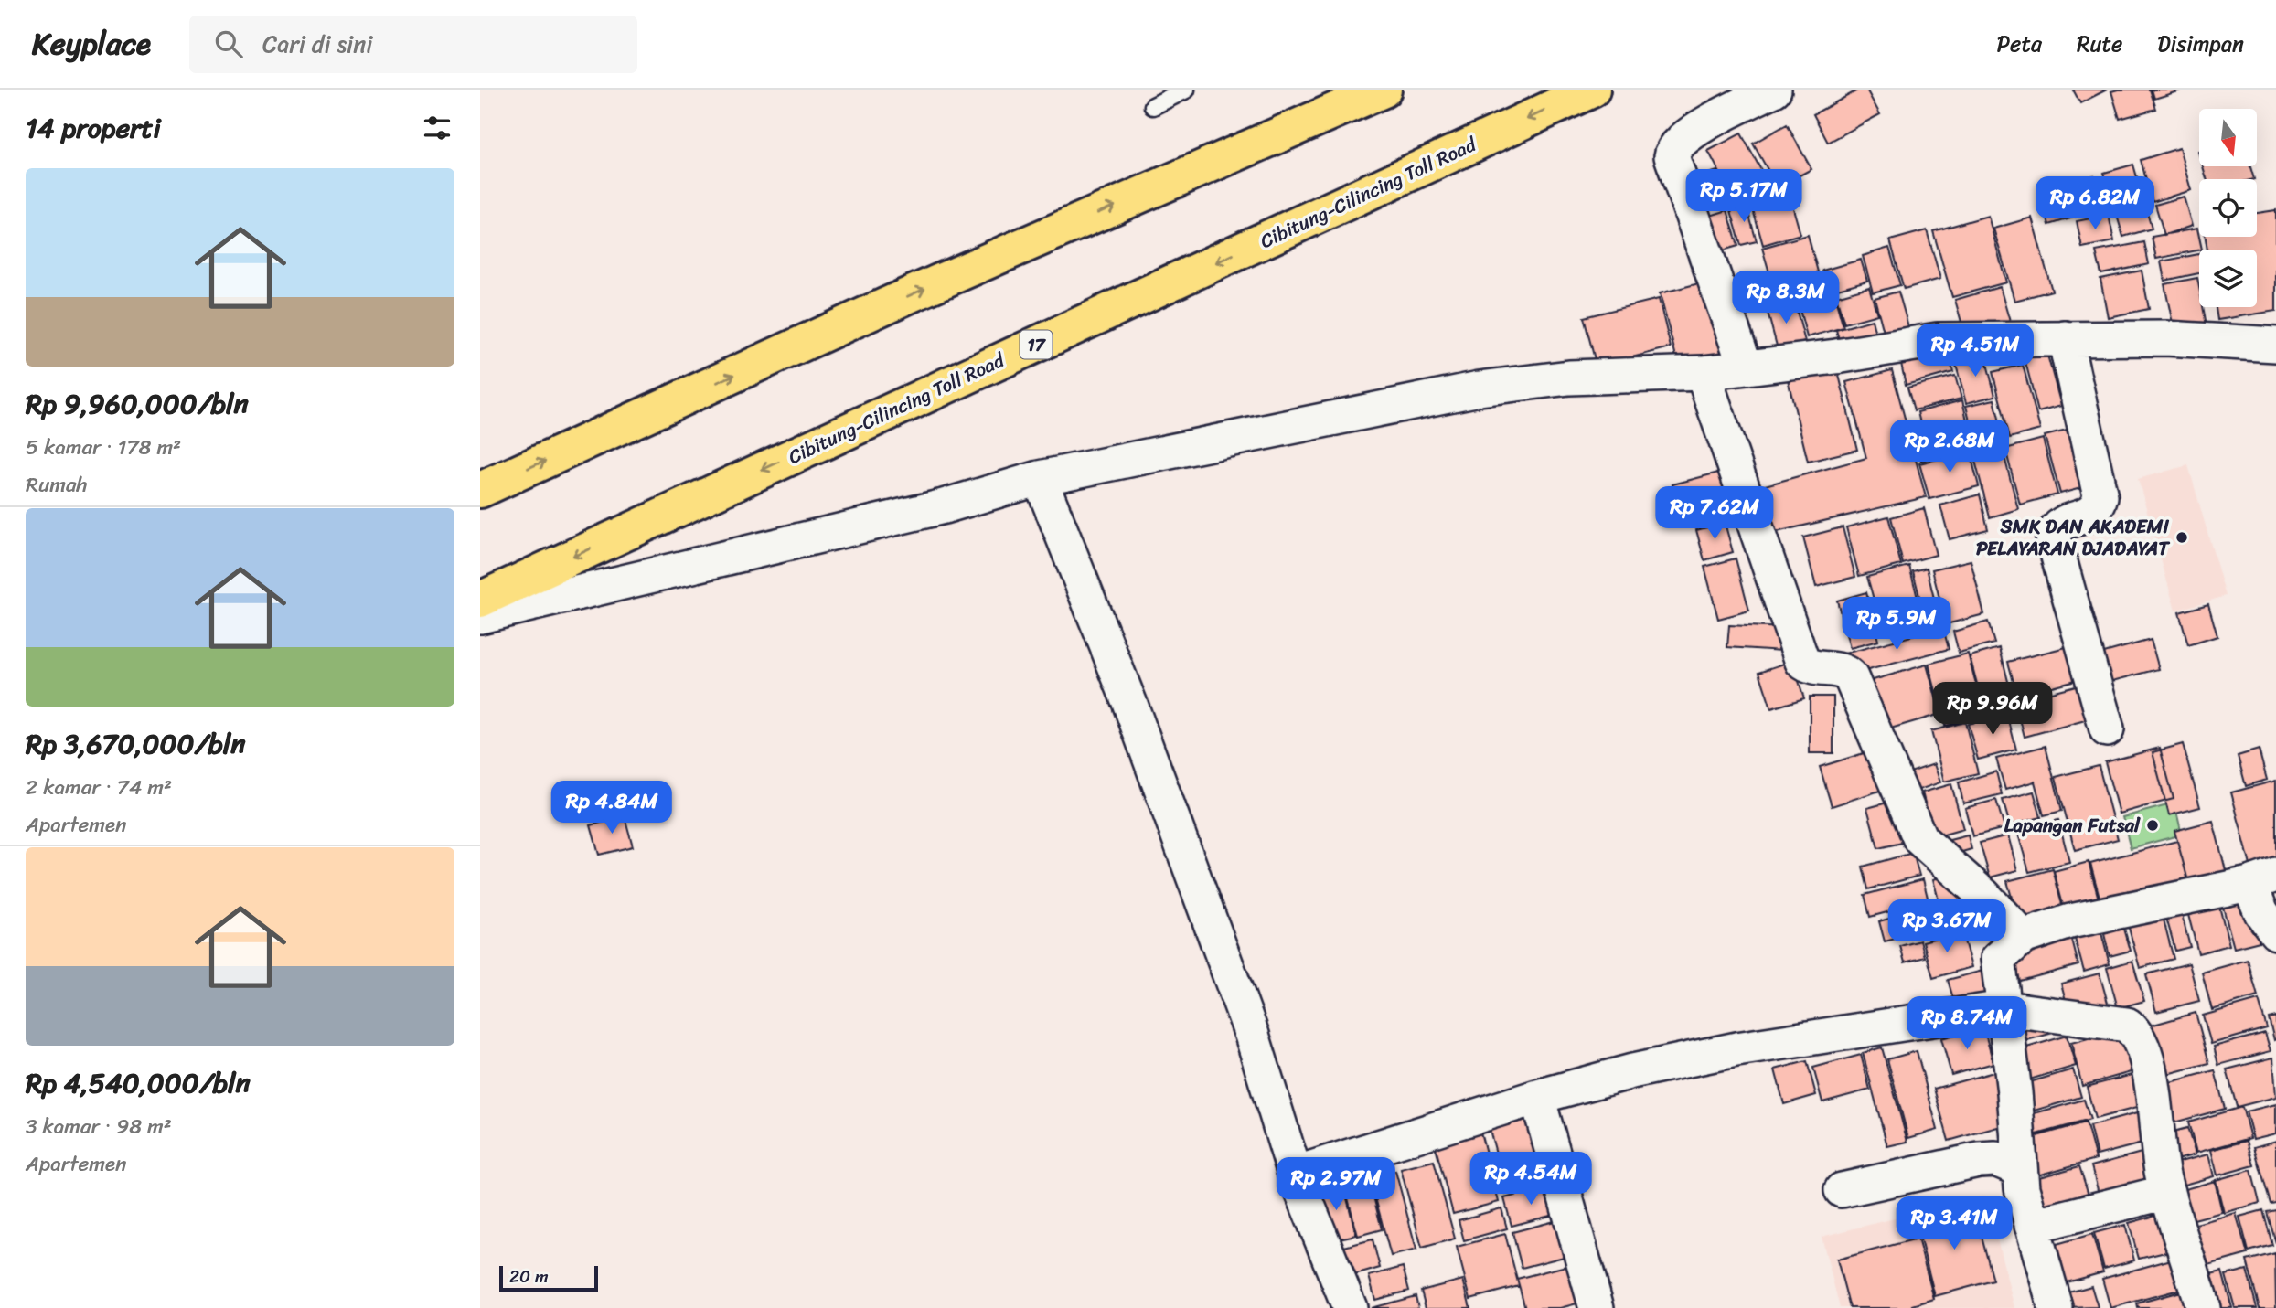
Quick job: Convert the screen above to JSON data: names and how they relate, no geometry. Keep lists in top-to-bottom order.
{
  "streets": {
    "highway": ["Cibitung-Cilincing Toll Road", "17"]
  },
  "places": ["SMK DAN AKADEMI PELAYARAN DJADAYAT", "Lapangan Futsal"],
  "scale_bar": "20 m",
  "north": "bottom",
  "page": {
    "header": "Keyplace",
    "search": "Cari di sini",
    "nav": ["Peta", "Rute", "Disimpan"],
    "heading": "14 properti",
    "list": [
      {
        "name": "Rp 9,960,000/bln",
        "note": "5 kamar · 178 m² · Rumah"
      },
      {
        "name": "Rp 3,670,000/bln",
        "note": "2 kamar · 74 m² · Apartemen"
      },
      {
        "name": "Rp 4,540,000/bln",
        "note": "3 kamar · 98 m² · Apartemen"
      }
    ],
    "price": [
      "Rp 5.17M",
      "Rp 6.82M",
      "Rp 8.3M",
      "Rp 4.51M",
      "Rp 2.68M",
      "Rp 7.62M",
      "Rp 5.9M",
      "Rp 9.96M",
      "Rp 4.84M",
      "Rp 3.67M",
      "Rp 8.74M",
      "Rp 4.54M",
      "Rp 2.97M",
      "Rp 3.41M"
    ],
    "scale": "20 m"
  }
}
